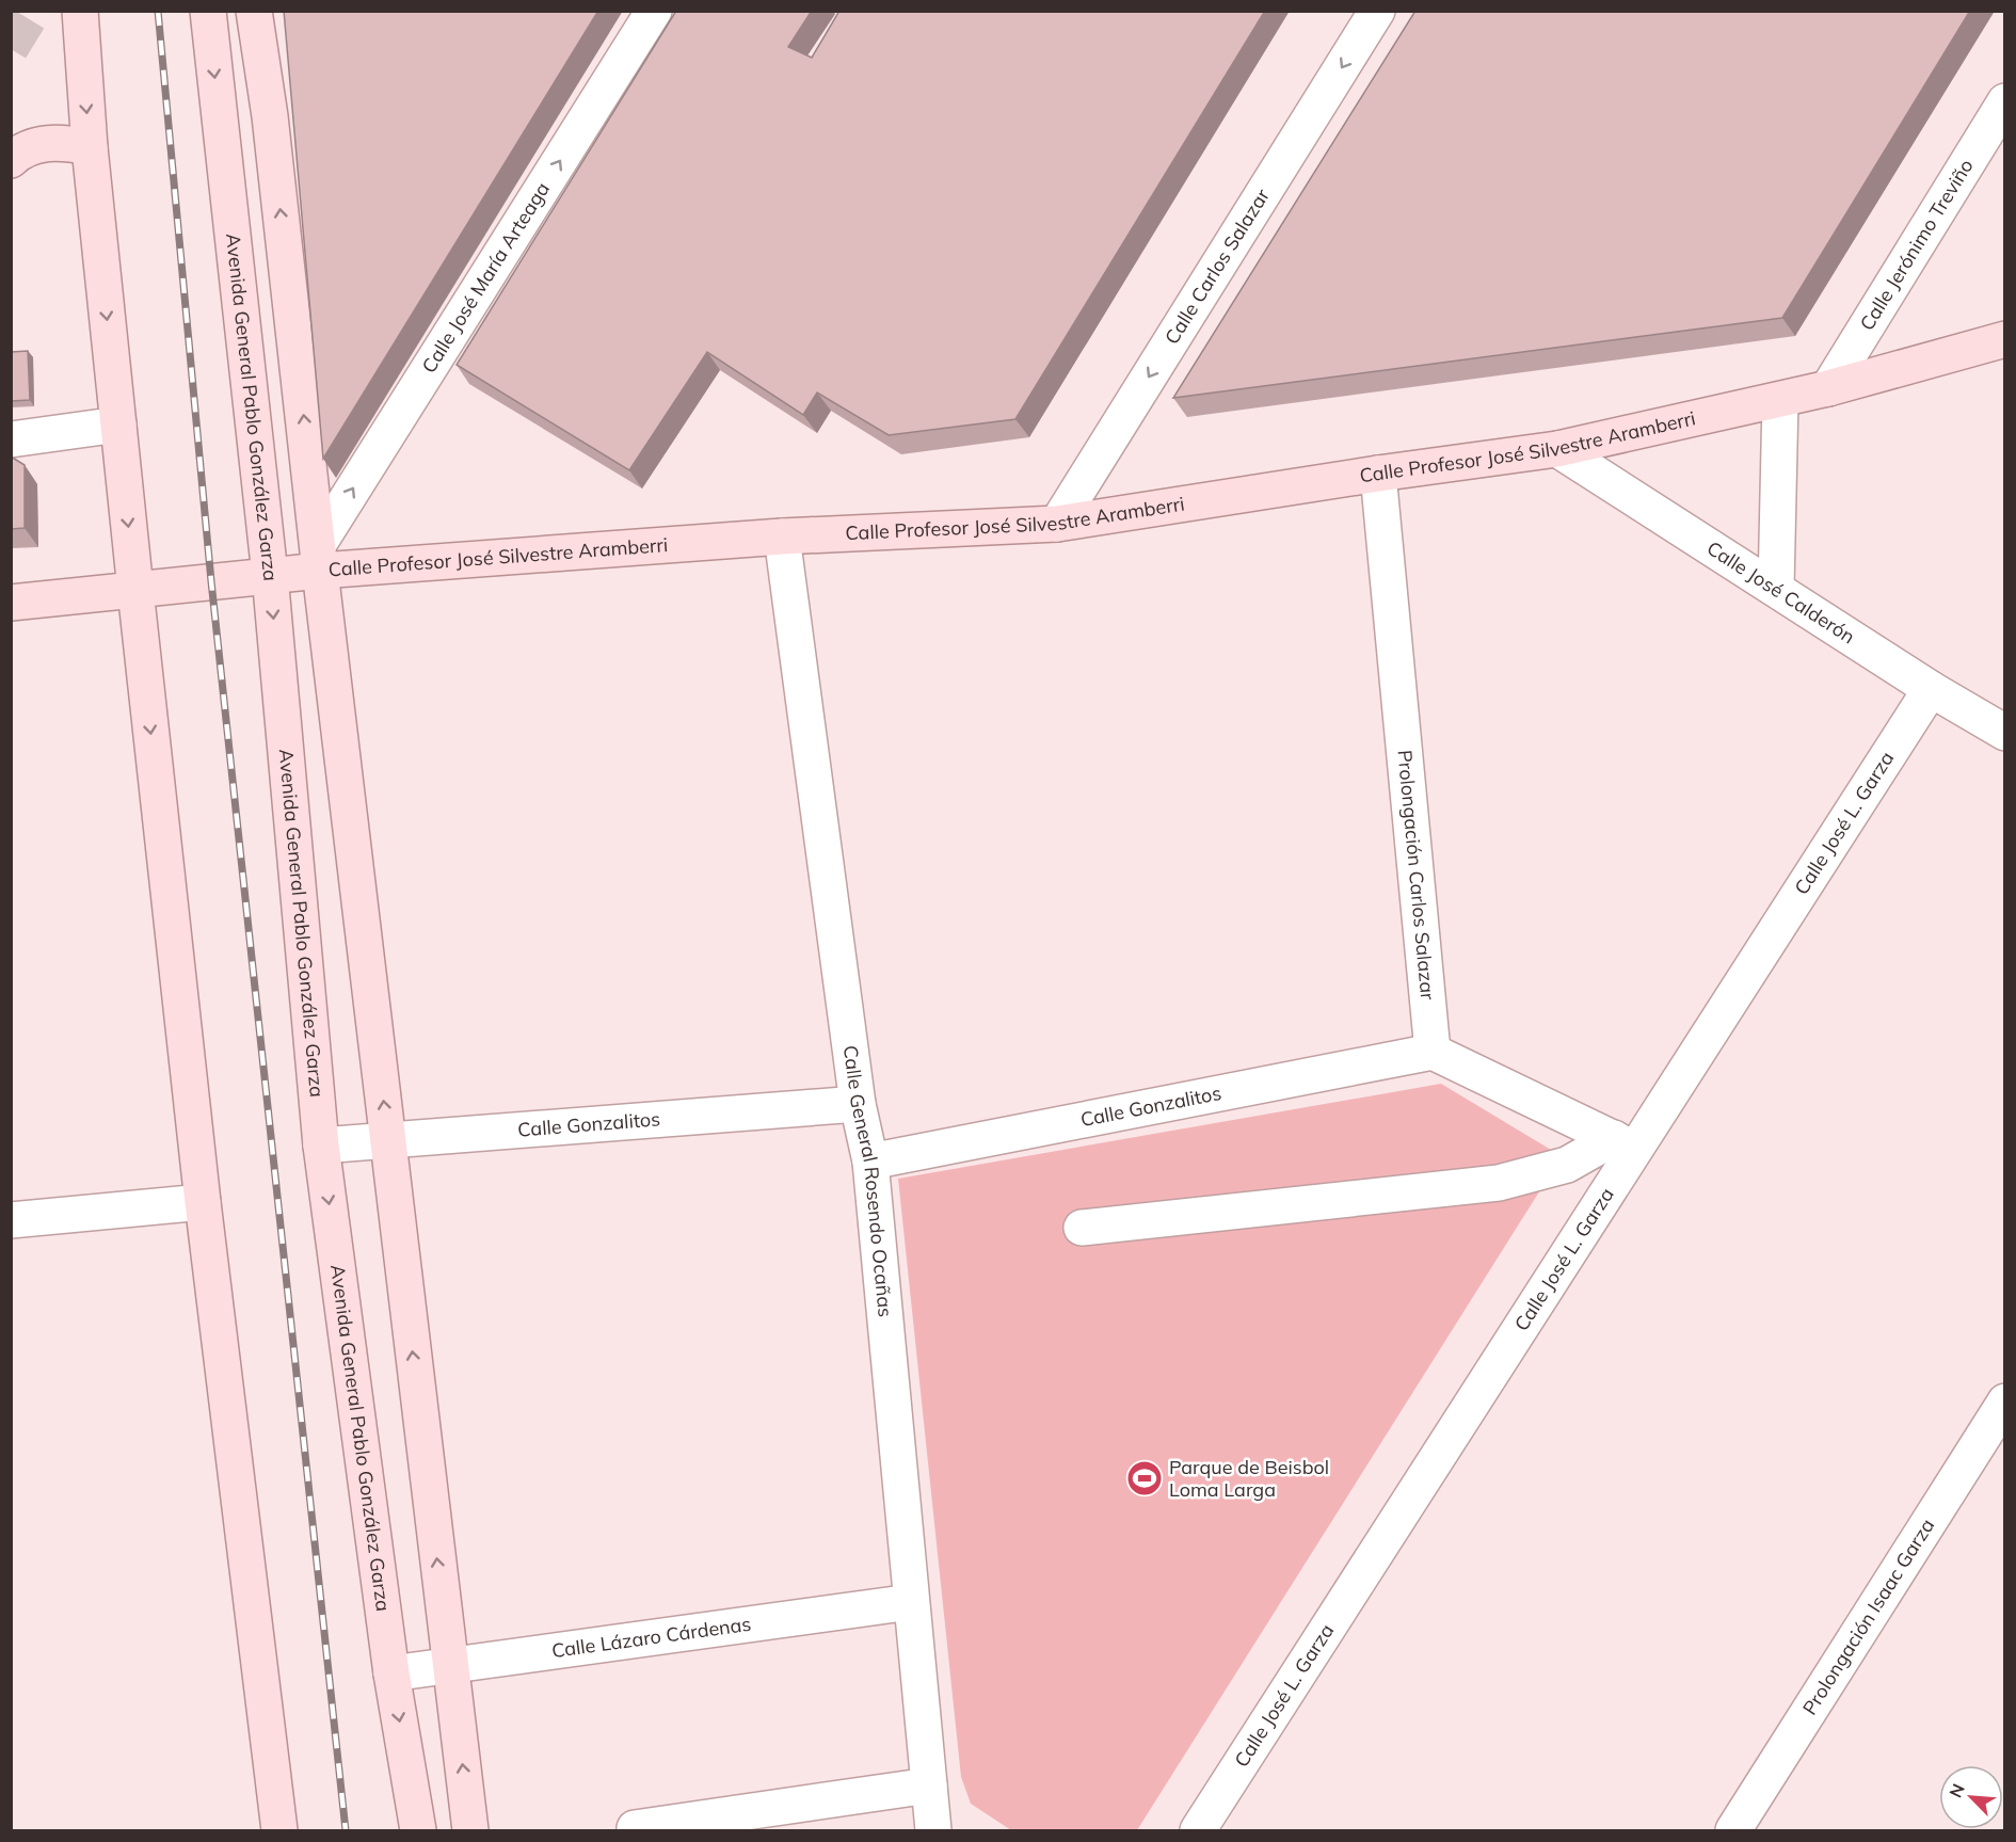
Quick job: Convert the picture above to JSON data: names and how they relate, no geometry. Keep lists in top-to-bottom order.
{
  "streets": {
    "main road": ["Avenida General Pablo González Garza", "Calle Profesor José Silvestre Aramberri"],
    "street": [
      "Calle Jerónimo Treviño",
      "Calle Carlos Salazar",
      "Calle José María Arteaga",
      "Calle José Calderón",
      "Calle José L. Garza",
      "Prolongación Carlos Salazar",
      "Calle Gonzalitos",
      "Calle General Rosendo Ocañas",
      "Prolongación Isaac Garza",
      "Calle Lázaro Cárdenas"
    ]
  },
  "crossings": [
    ["Calle Jerónimo Treviño", "Calle Profesor José Silvestre Aramberri"],
    ["Calle Carlos Salazar", "Calle Profesor José Silvestre Aramberri"],
    ["Calle José María Arteaga", "Calle Profesor José Silvestre Aramberri"],
    ["Avenida General Pablo González Garza", "Calle Profesor José Silvestre Aramberri"],
    ["Avenida General Pablo González Garza", "Calle Gonzalitos"],
    ["Avenida General Pablo González Garza", "Calle Lázaro Cárdenas"],
    ["Calle Profesor José Silvestre Aramberri", "Calle José Calderón"],
    ["Calle Profesor José Silvestre Aramberri", "Prolongación Carlos Salazar"],
    ["Calle Profesor José Silvestre Aramberri", "Calle General Rosendo Ocañas"],
    ["Calle José Calderón", "Calle José L. Garza"],
    ["Prolongación Carlos Salazar", "Calle Gonzalitos"],
    ["Calle Gonzalitos", "Calle General Rosendo Ocañas"],
    ["Calle General Rosendo Ocañas", "Calle Lázaro Cárdenas"]
  ],
  "one_way": ["Calle Carlos Salazar", "Calle José María Arteaga"],
  "places": {
    "sports": ["Parque de Beisbol Loma Larga"]
  },
  "north": "top left"
}
